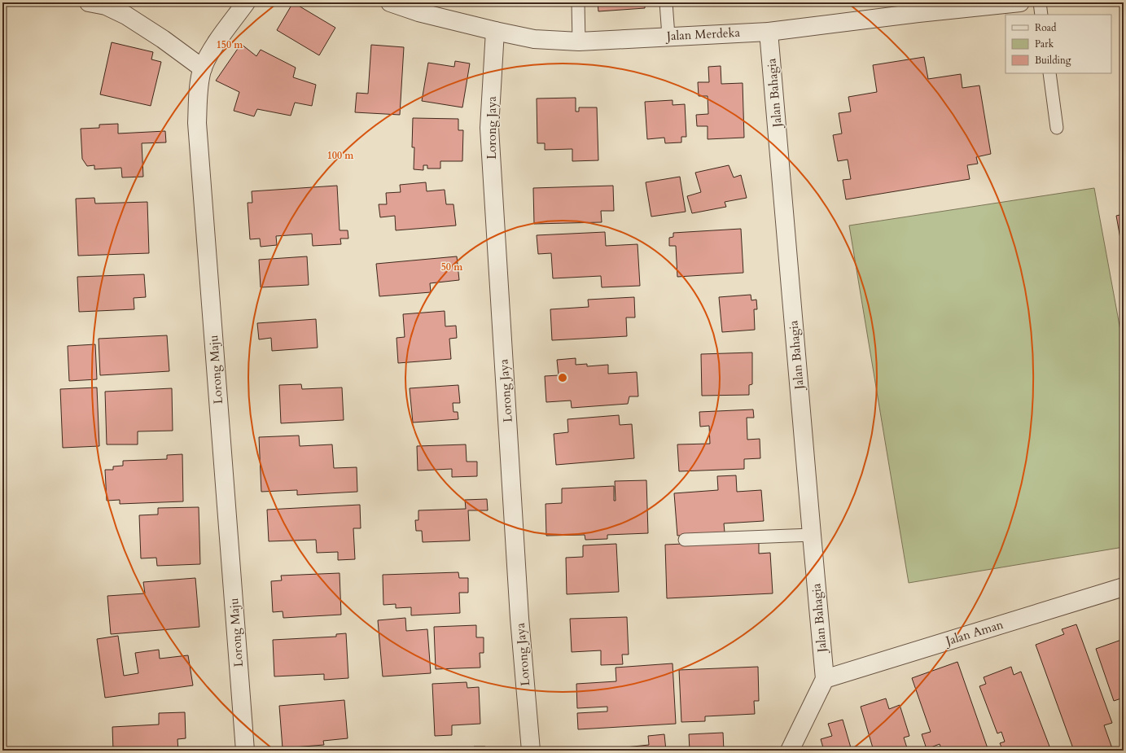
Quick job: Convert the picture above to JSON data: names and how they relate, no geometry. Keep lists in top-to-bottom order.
{
  "streets": {
    "street": [
      "Jalan Merdeka",
      "Jalan Bahagia",
      "Lorong Jaya",
      "Lorong Maju",
      "Jalan Aman"
    ]
  },
  "crossings": [
    ["Jalan Merdeka", "Jalan Bahagia"],
    ["Jalan Merdeka", "Lorong Jaya"],
    ["Jalan Bahagia", "Jalan Aman"]
  ],
  "legend": ["Road", "Park", "Building"],
  "rings": ["150 m", "100 m", "50 m"]
}
